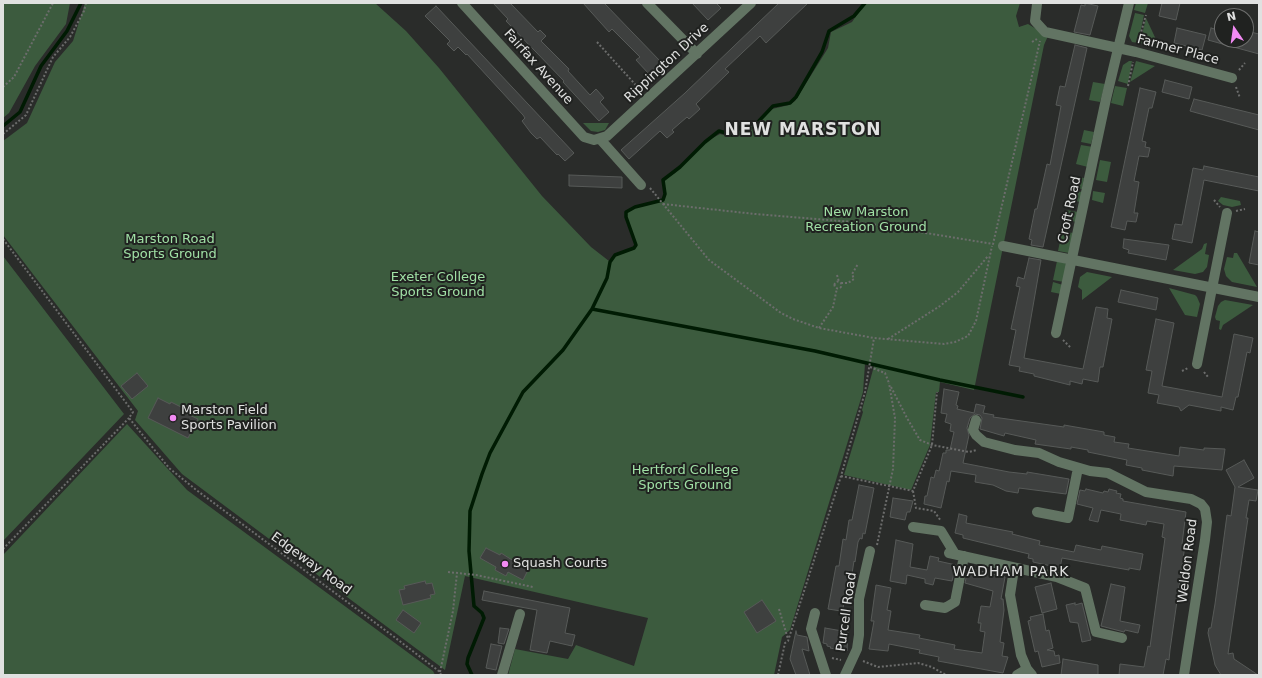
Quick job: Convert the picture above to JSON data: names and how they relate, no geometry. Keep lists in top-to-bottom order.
{
  "streets": {
    "street": [
      "Farmer Place",
      "Rippington Drive",
      "Fairfax Avenue",
      "Croft Road",
      "Weldon Road",
      "Purcell Road"
    ],
    "path": ["Edgeway Road"]
  },
  "crossings": [
    ["Farmer Place", "Croft Road"],
    ["Rippington Drive", "Fairfax Avenue"]
  ],
  "districts": ["NEW MARSTON", "WADHAM PARK"],
  "parks": [
    "New Marston Recreation Ground",
    "Marston Road Sports Ground",
    "Exeter College Sports Ground",
    "Hertford College Sports Ground"
  ],
  "places": ["Marston Field Sports Pavilion", "Squash Courts"],
  "north": "top"
}
